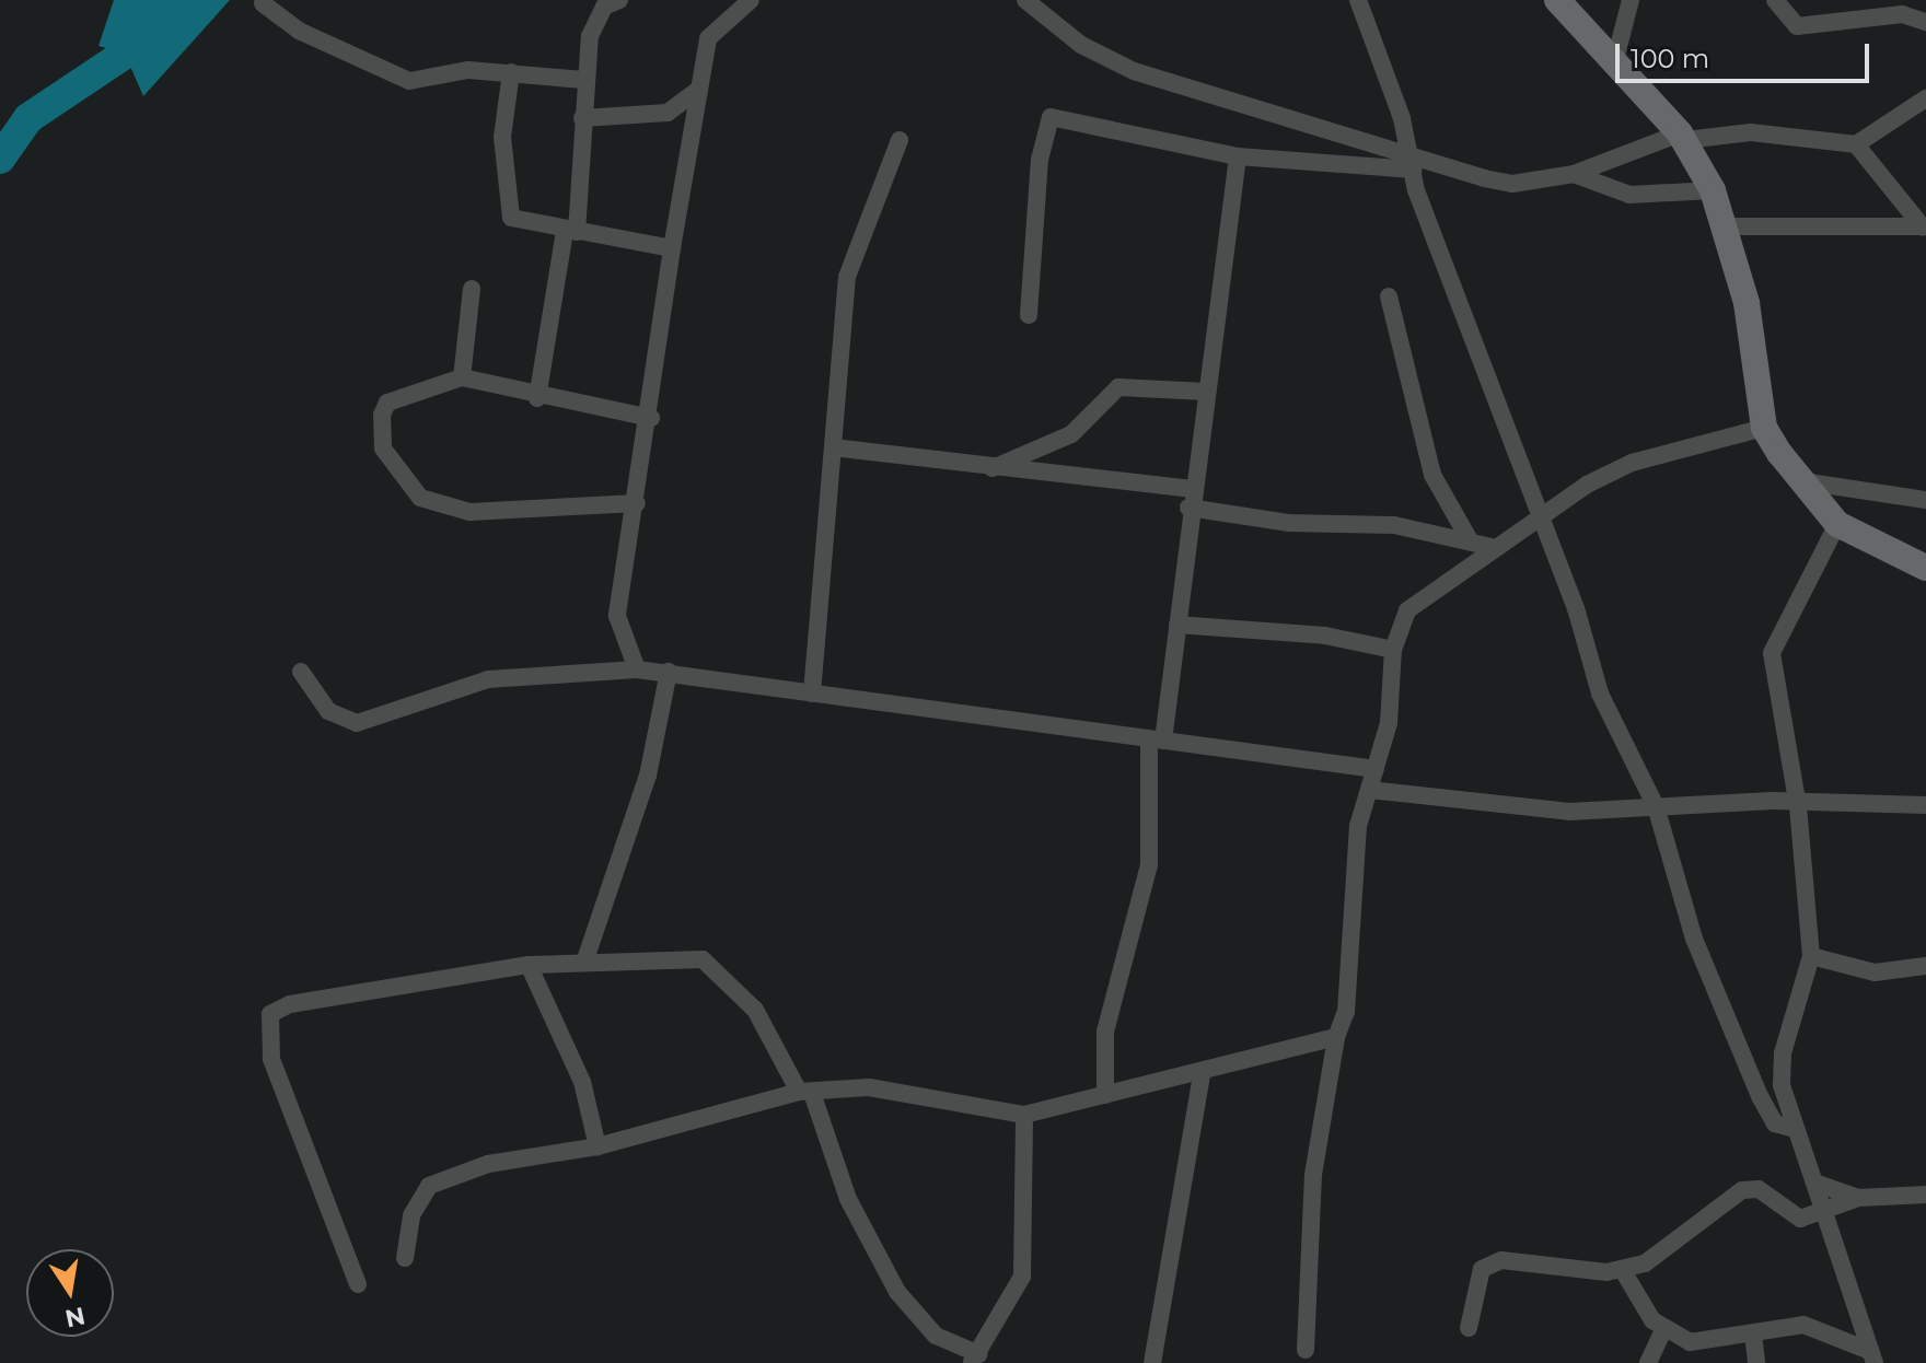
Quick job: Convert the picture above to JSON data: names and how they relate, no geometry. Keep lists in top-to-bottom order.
{
  "scale_bar": "100 m",
  "north": "bottom"
}
